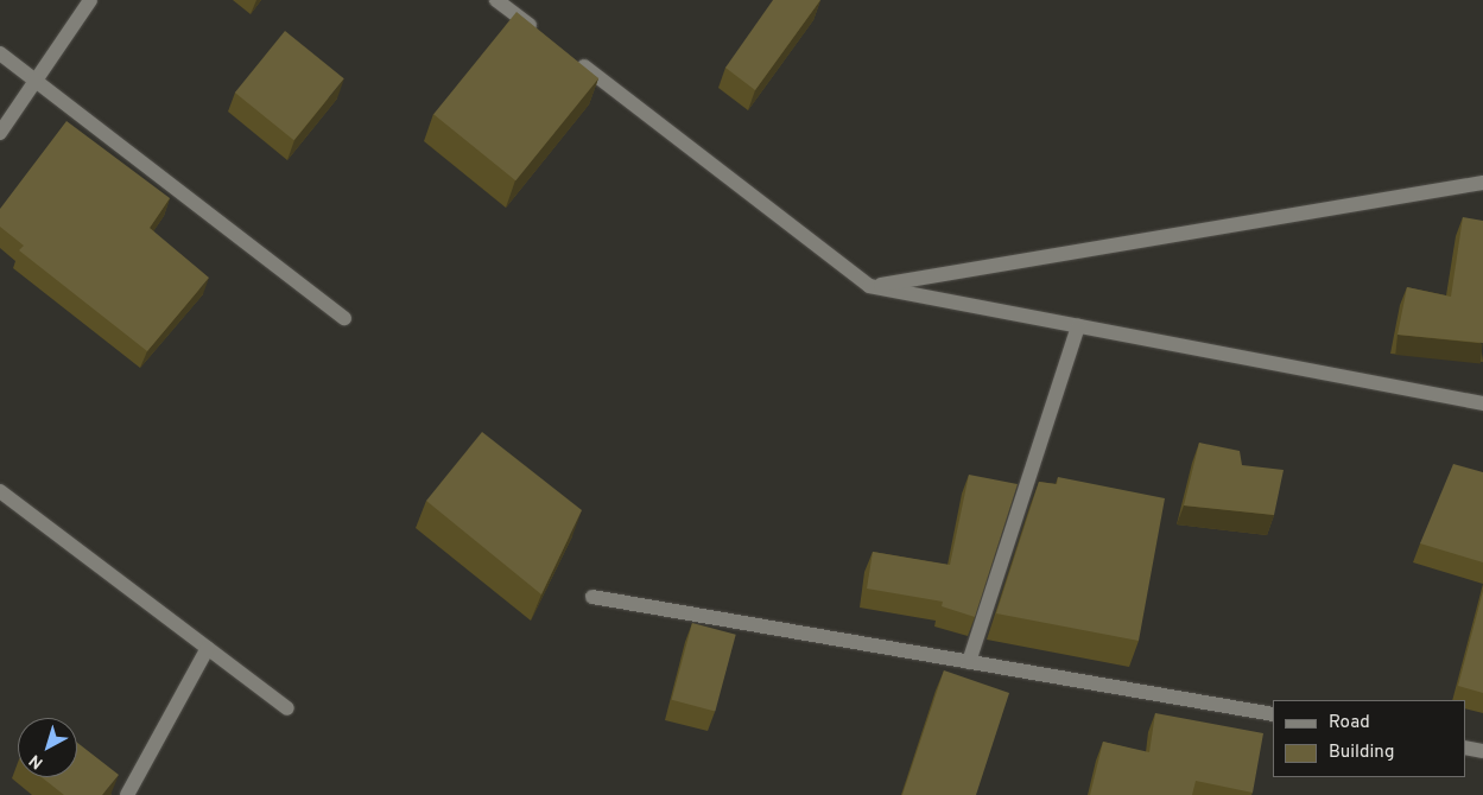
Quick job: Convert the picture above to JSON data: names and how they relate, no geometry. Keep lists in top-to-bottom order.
{
  "legend": ["Road", "Building"],
  "north": "bottom left"
}
